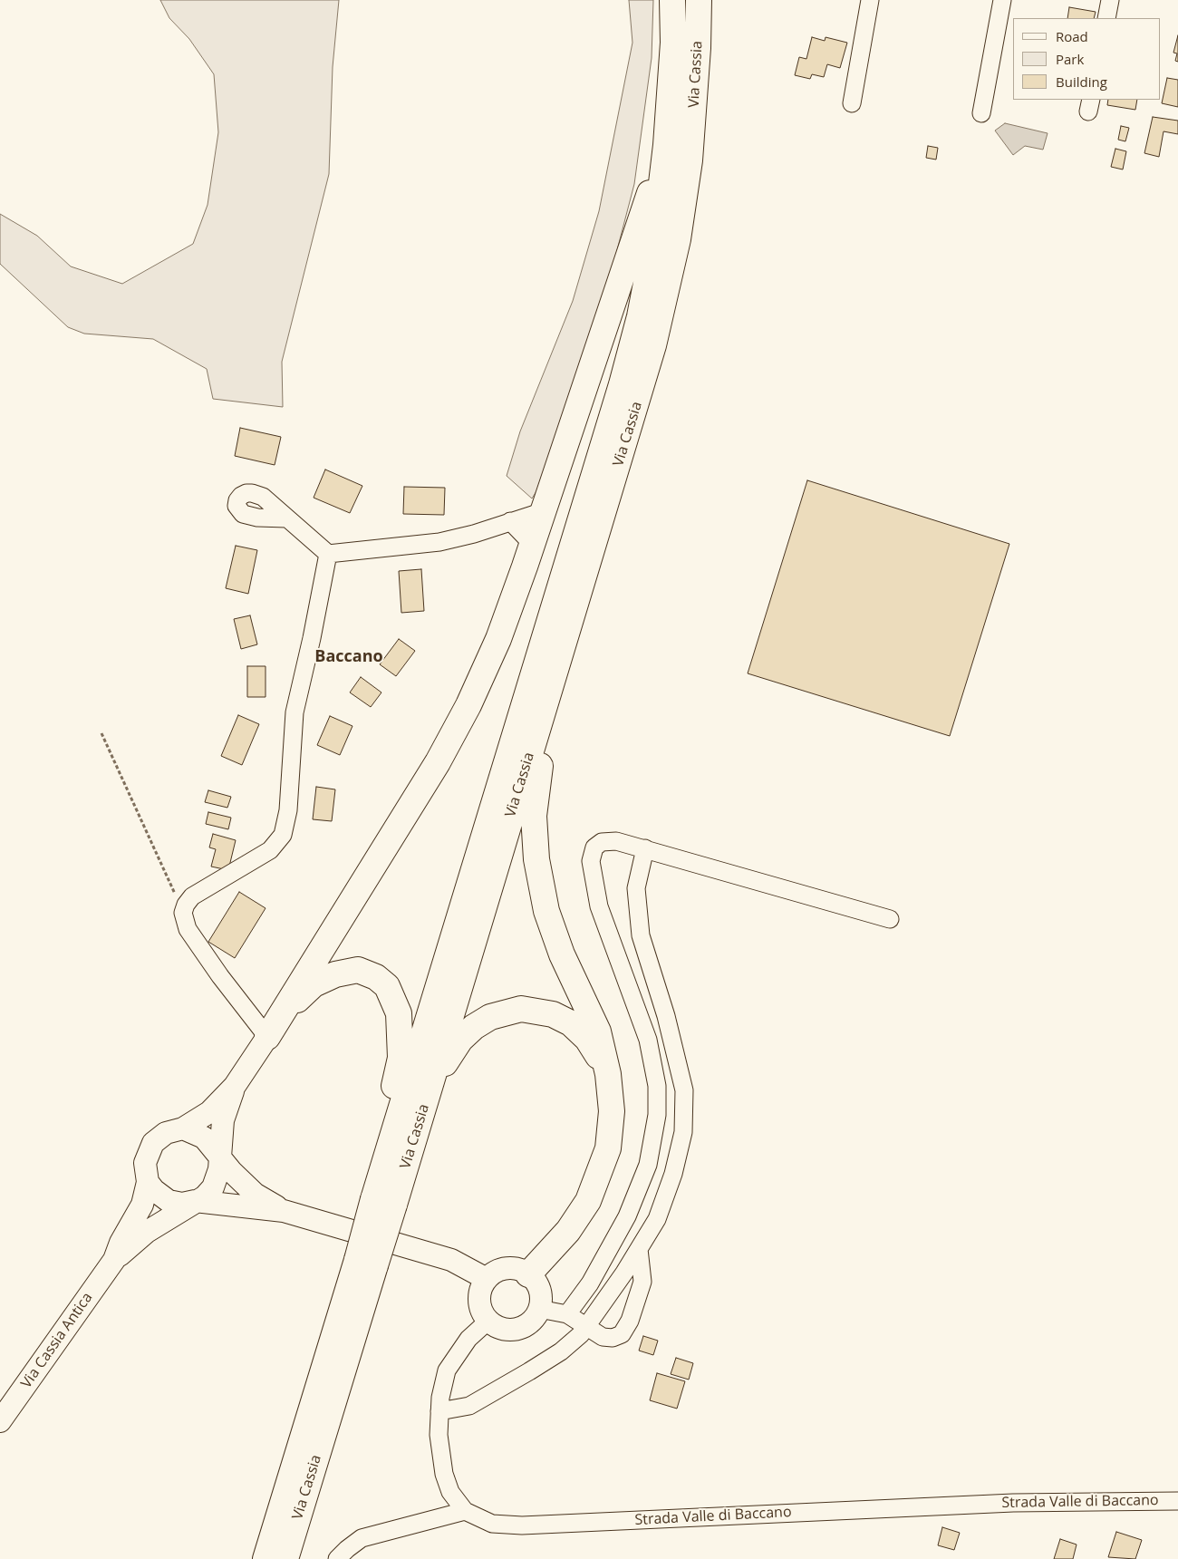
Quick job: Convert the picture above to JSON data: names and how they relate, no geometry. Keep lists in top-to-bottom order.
{
  "streets": {
    "highway": ["Via Cassia"],
    "main road": ["Via Cassia Antica"],
    "street": ["Strada Valle di Baccano"]
  },
  "districts": ["Baccano"],
  "legend": ["Road", "Park", "Building"]
}
